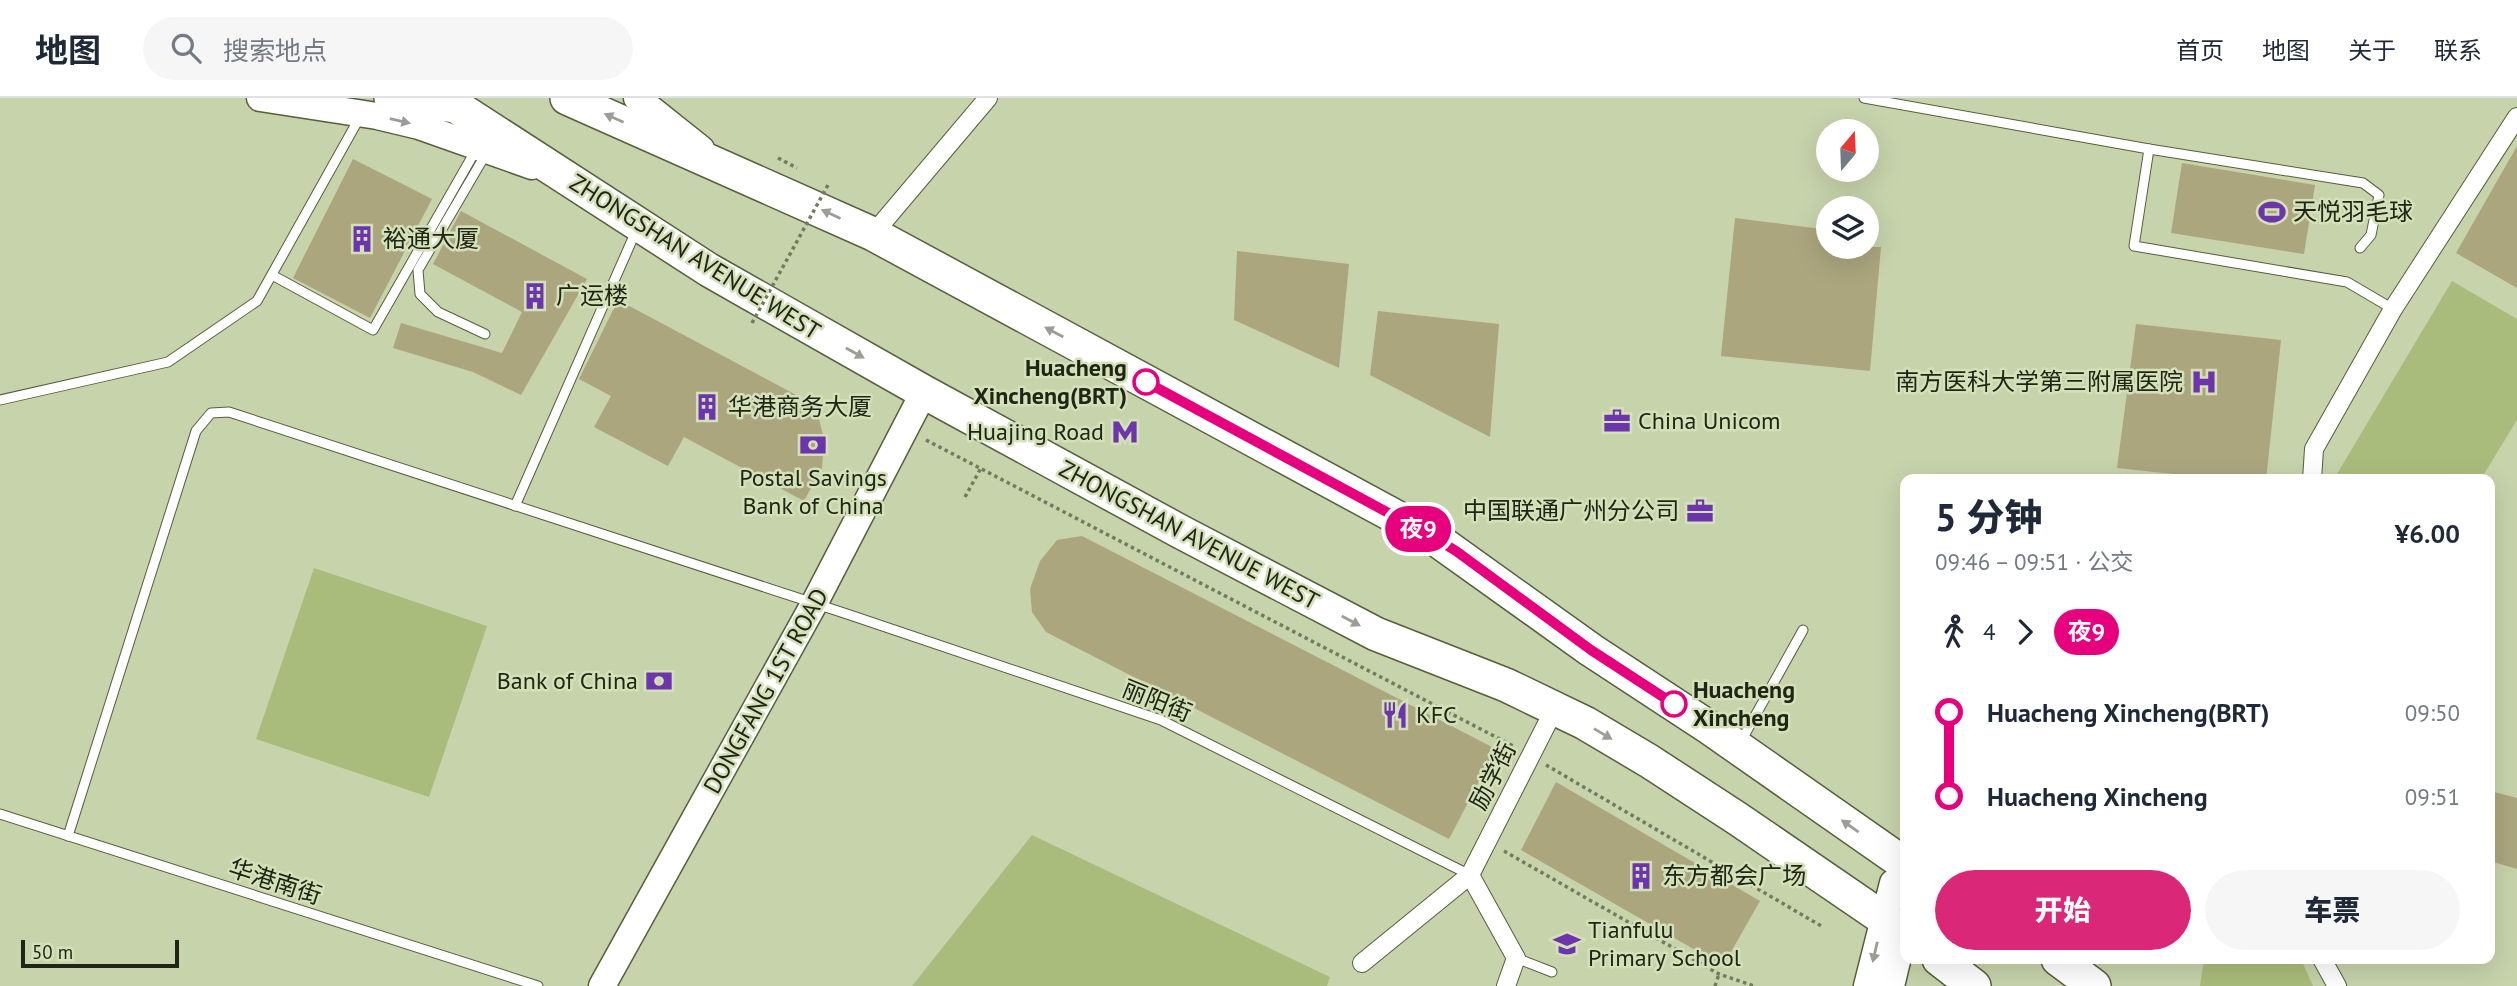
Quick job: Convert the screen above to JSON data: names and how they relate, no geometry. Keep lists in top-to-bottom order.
{
  "streets": {
    "highway": ["ZHONGSHAN AVENUE WEST"],
    "street": ["DONGFANG 1ST ROAD", "励学街"],
    "lane": ["丽阳街", "华港南街"]
  },
  "crossings": [
    ["ZHONGSHAN AVENUE WEST", "DONGFANG 1ST ROAD"],
    ["ZHONGSHAN AVENUE WEST", "励学街"],
    ["DONGFANG 1ST ROAD", "丽阳街"],
    ["丽阳街", "励学街"],
    ["丽阳街", "华港南街"]
  ],
  "places": {
    "sports": ["天悦羽毛球"],
    "building": [
      "裕通大厦",
      "广运楼",
      "华港商务大厦",
      "东方都会广场"
    ],
    "other": ["Huacheng Xincheng(BRT)", "Huacheng Xincheng"],
    "hospital": ["南方医科大学第三附属医院"],
    "office": ["China Unicom", "中国联通广州分公司"],
    "metro station": ["Huajing Road"],
    "bank": ["Postal Savings Bank of China", "Bank of China"],
    "restaurant": ["KFC"],
    "school or university": ["Tianfulu Primary School"]
  },
  "lines": ["bus line 夜9"],
  "scale_bar": "50 m",
  "north": "top",
  "page": {
    "header": "地图",
    "search": "搜索地点",
    "nav": [
      "首页",
      "地图",
      "关于",
      "联系"
    ],
    "on_map": "夜9",
    "heading": ["5 分钟", "09:46 – 09:51 · 公交", "¥6.00"],
    "legs": ["4", "夜9"],
    "list": [
      {
        "name": "Huacheng Xincheng(BRT)",
        "value": "09:50"
      },
      {
        "name": "Huacheng Xincheng",
        "value": "09:51"
      }
    ],
    "buttons": ["开始", "车票"],
    "scale": "50 m"
  }
}
